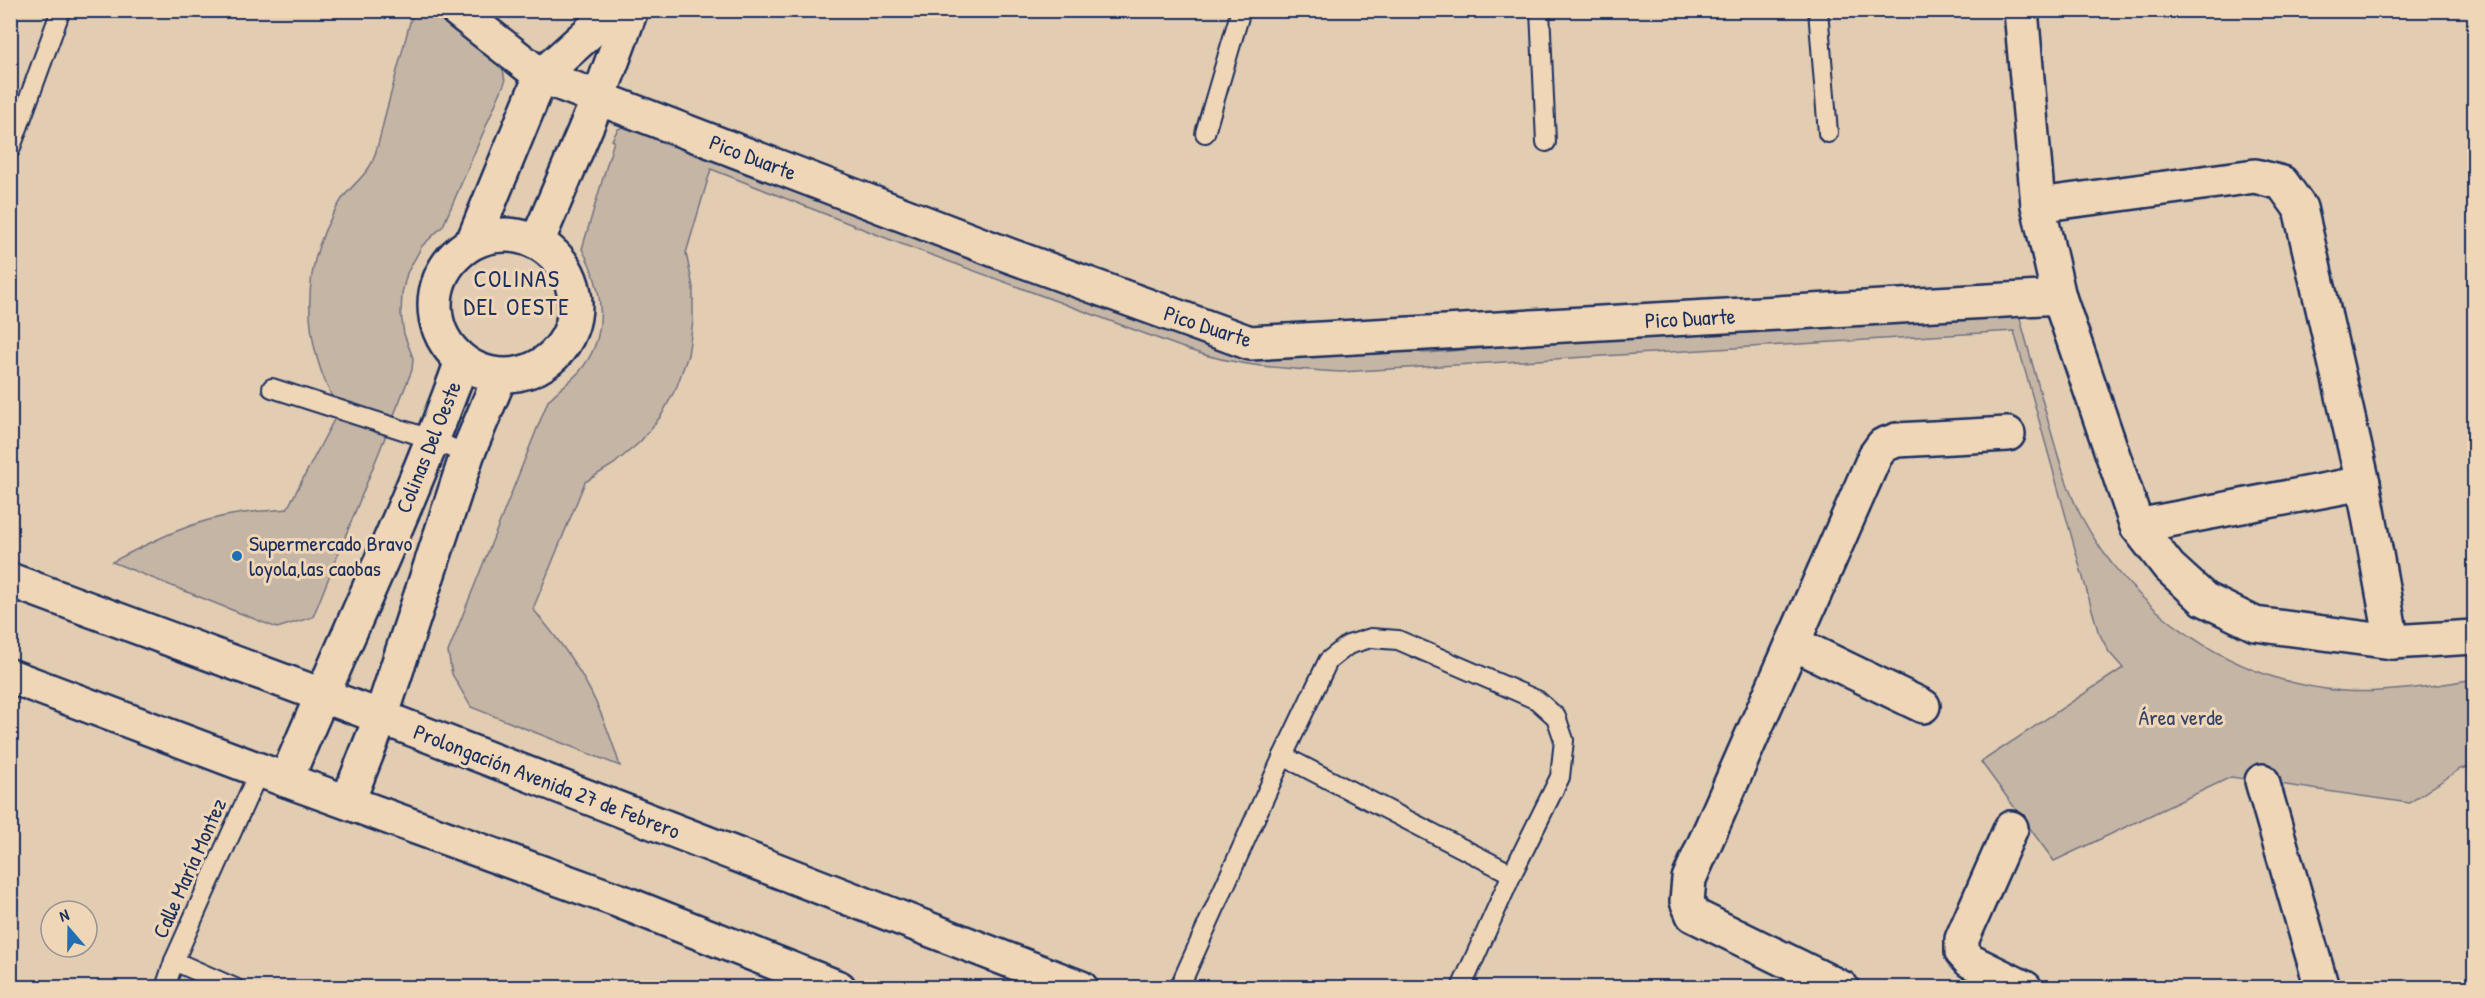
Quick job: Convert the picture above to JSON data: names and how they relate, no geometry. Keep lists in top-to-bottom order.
{
  "streets": {
    "street": ["Pico Duarte", "Colinas Del Oeste", "Prolongación Avenida 27 de Febrero"],
    "lane": ["Calle María Montez"]
  },
  "crossings": [
    ["Pico Duarte", "Colinas Del Oeste"],
    ["Colinas Del Oeste", "Prolongación Avenida 27 de Febrero"],
    ["Colinas Del Oeste", "Calle María Montez"]
  ],
  "districts": ["COLINAS DEL OESTE"],
  "parks": ["Área verde"],
  "places": ["Supermercado Bravo loyola,las caobas"],
  "north": "top"
}
